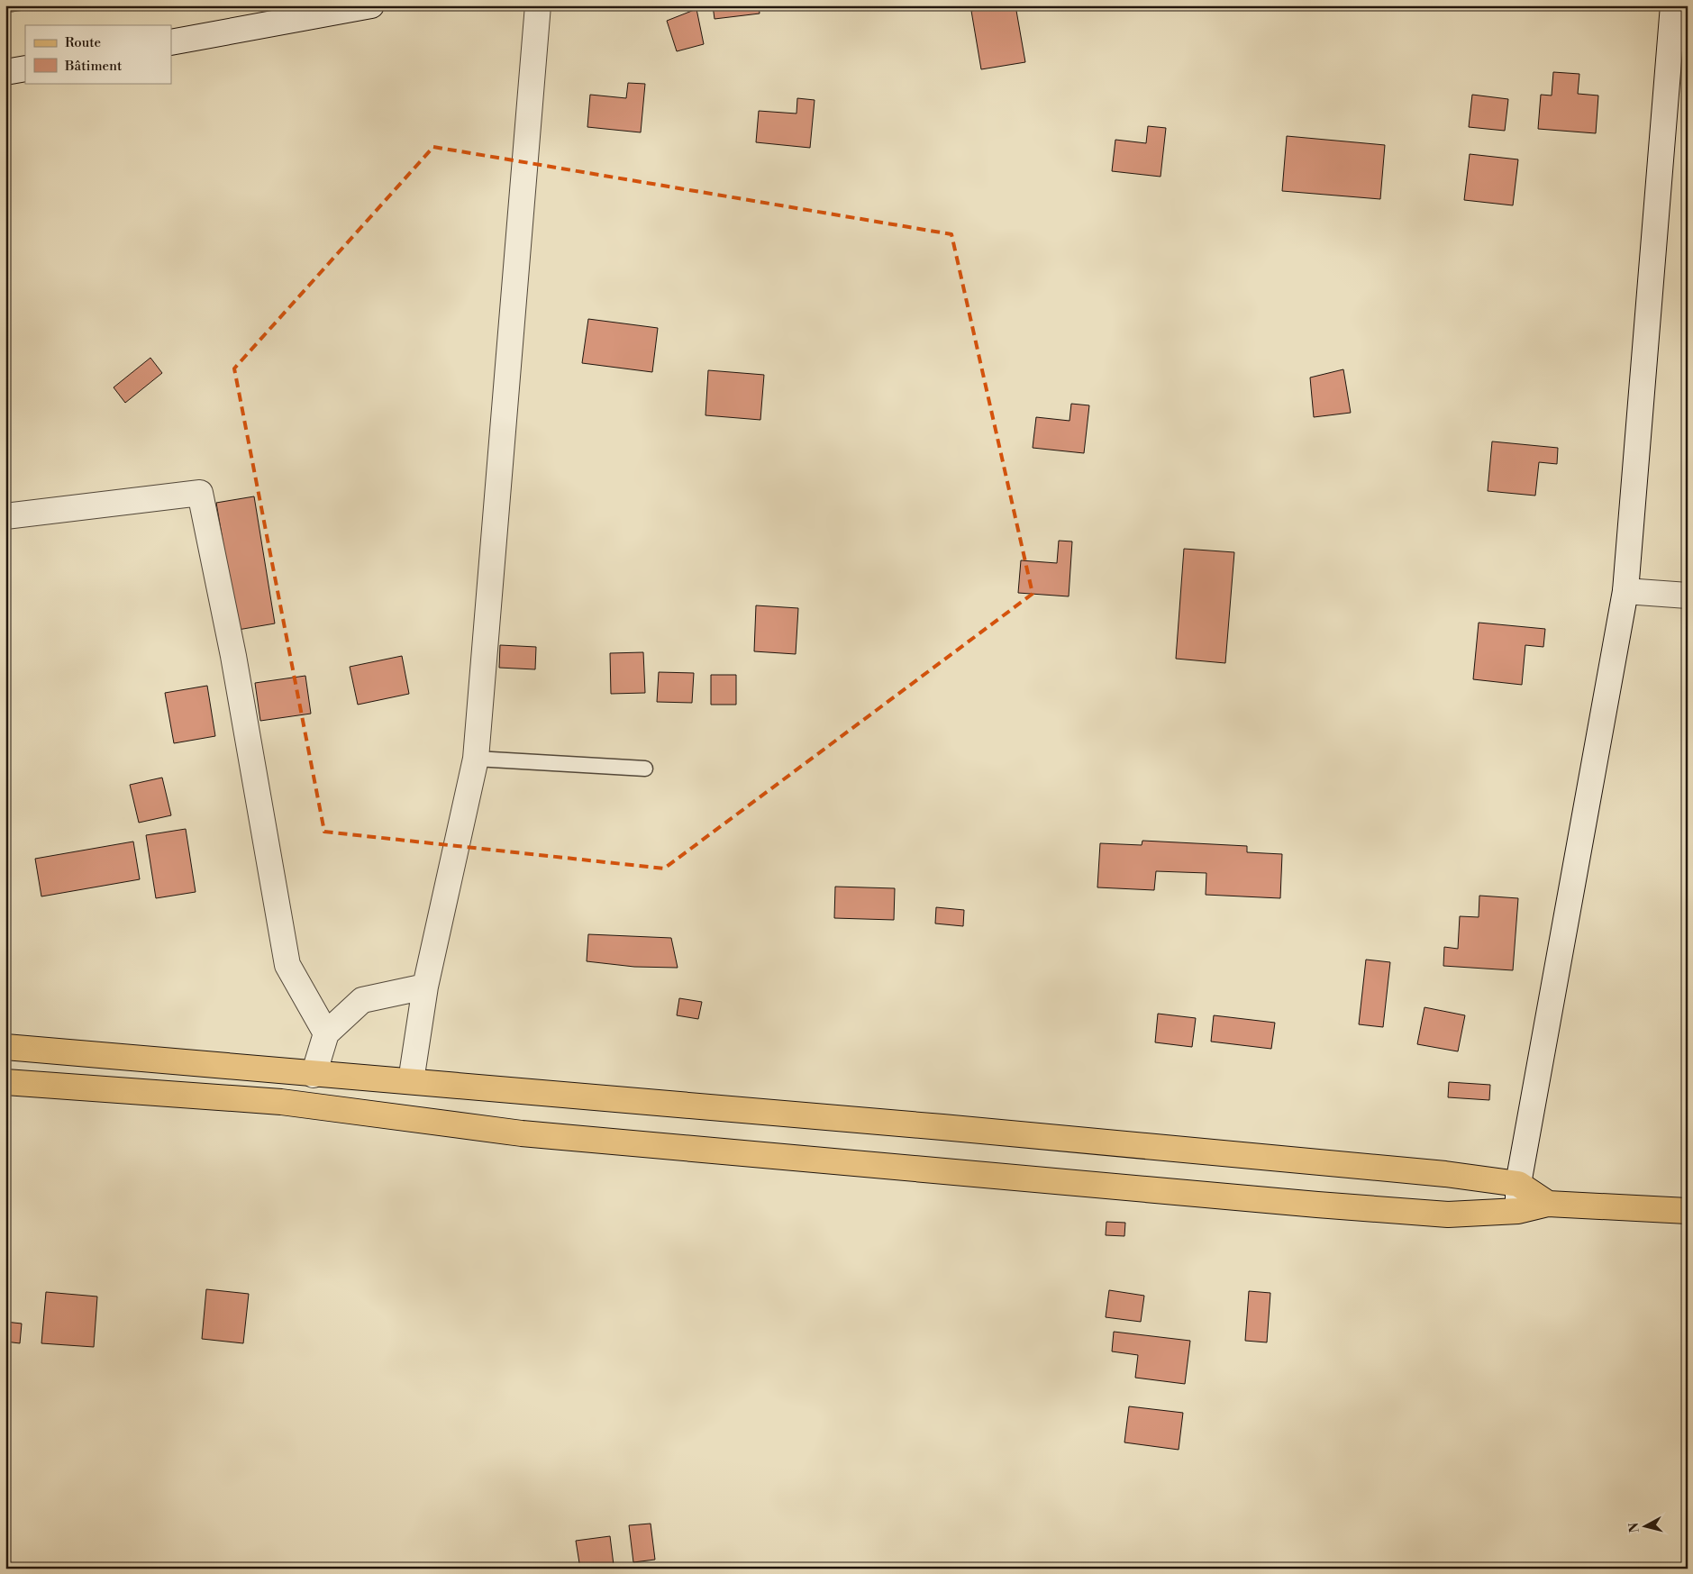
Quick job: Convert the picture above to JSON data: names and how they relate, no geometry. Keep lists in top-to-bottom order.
{
  "legend": ["Route", "Bâtiment"],
  "north": "left"
}
